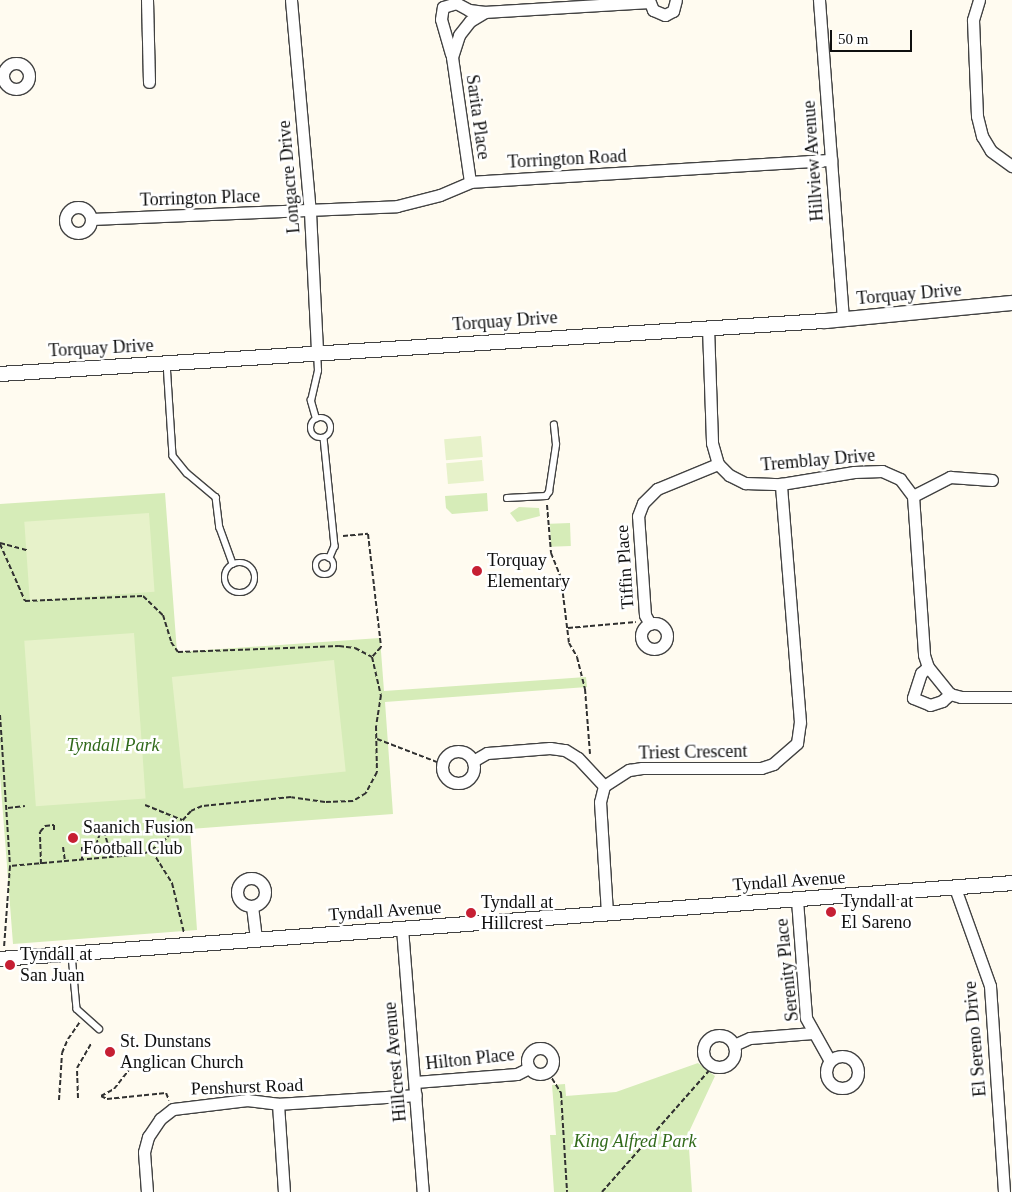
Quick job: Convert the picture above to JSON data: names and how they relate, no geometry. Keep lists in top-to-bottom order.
{
  "streets": {
    "street": [
      "Sarita Place",
      "Torrington Road",
      "Hillview Avenue",
      "Longacre Drive",
      "Torrington Place",
      "Torquay Drive",
      "Tremblay Drive",
      "Tiffin Place",
      "Triest Crescent",
      "Tyndall Avenue",
      "Serenity Place",
      "El Sereno Drive",
      "Hilton Place",
      "Hillcrest Avenue",
      "Penshurst Road"
    ]
  },
  "crossings": [
    ["Sarita Place", "Torrington Road"],
    ["Torrington Road", "Hillview Avenue"],
    ["Torrington Road", "Longacre Drive"],
    ["Torrington Road", "Torrington Place"],
    ["Hillview Avenue", "Torquay Drive"],
    ["Longacre Drive", "Torrington Place"],
    ["Longacre Drive", "Torquay Drive"],
    ["Tremblay Drive", "Tiffin Place"],
    ["Tremblay Drive", "Triest Crescent"],
    ["Tyndall Avenue", "Serenity Place"],
    ["Tyndall Avenue", "El Sereno Drive"],
    ["Tyndall Avenue", "Hillcrest Avenue"],
    ["Hilton Place", "Hillcrest Avenue"],
    ["Hillcrest Avenue", "Penshurst Road"]
  ],
  "parks": ["Tyndall Park", "King Alfred Park"],
  "places": [
    "Torquay Elementary",
    "Saanich Fusion Football Club",
    "Tyndall at El Sareno",
    "Tyndall at Hillcrest",
    "Tyndall at San Juan",
    "St. Dunstans Anglican Church"
  ],
  "scale_bar": "50 m"
}
